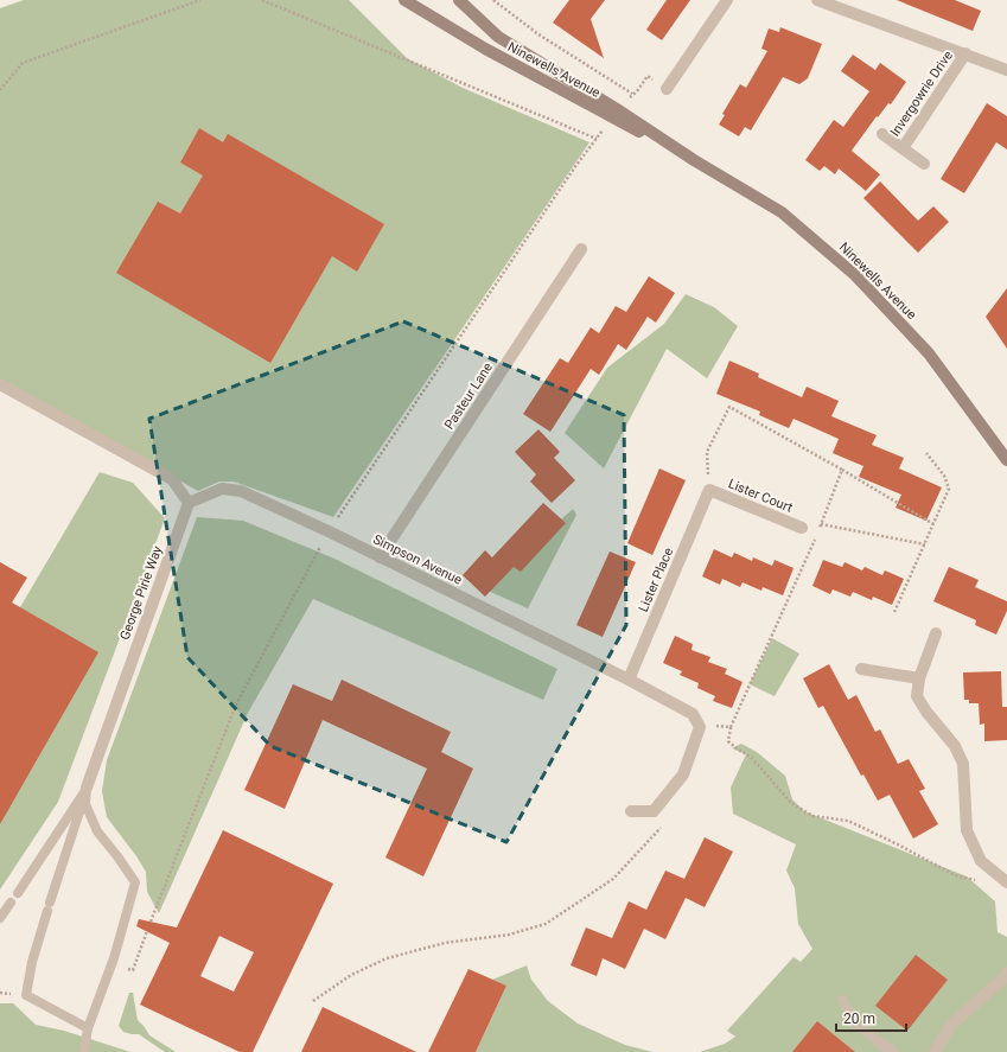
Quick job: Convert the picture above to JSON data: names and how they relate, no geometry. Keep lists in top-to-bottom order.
{
  "streets": {
    "street": [
      "Ninewells Avenue",
      "Invergowrie Drive",
      "Pasteur Lane",
      "Lister Court",
      "Simpson Avenue",
      "Lister Place",
      "George Pirie Way"
    ]
  },
  "crossings": [
    ["Pasteur Lane", "Simpson Avenue"],
    ["Lister Court", "Lister Place"],
    ["Simpson Avenue", "Lister Place"],
    ["Simpson Avenue", "George Pirie Way"]
  ],
  "scale_bar": "20 m"
}
